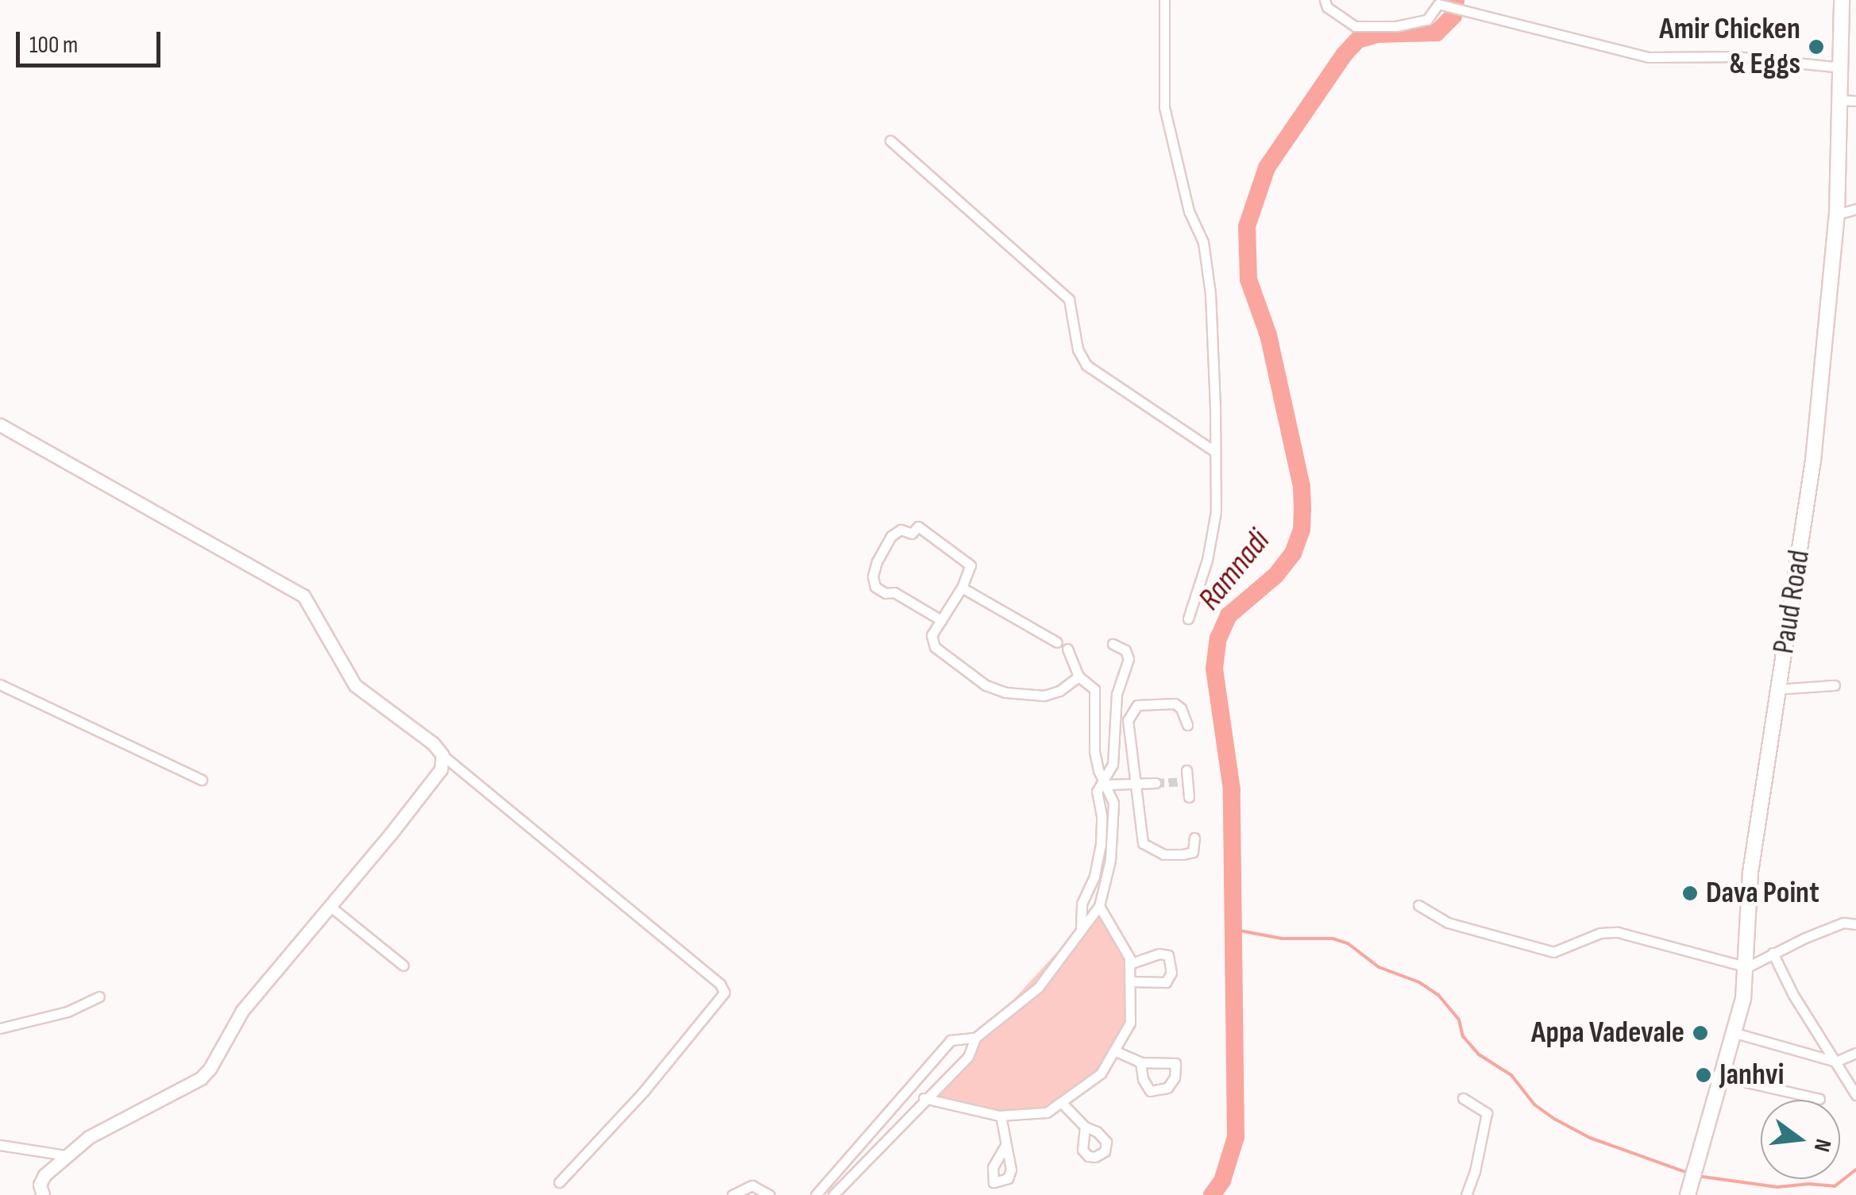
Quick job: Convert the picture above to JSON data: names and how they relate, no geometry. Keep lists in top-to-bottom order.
{
  "streets": {
    "main road": ["Paud Road"]
  },
  "water": ["Ramnadi"],
  "places": [
    "Amir Chicken & Eggs",
    "Dava Point",
    "Appa Vadevale",
    "Janhvi"
  ],
  "scale_bar": "100 m",
  "north": "right"
}
